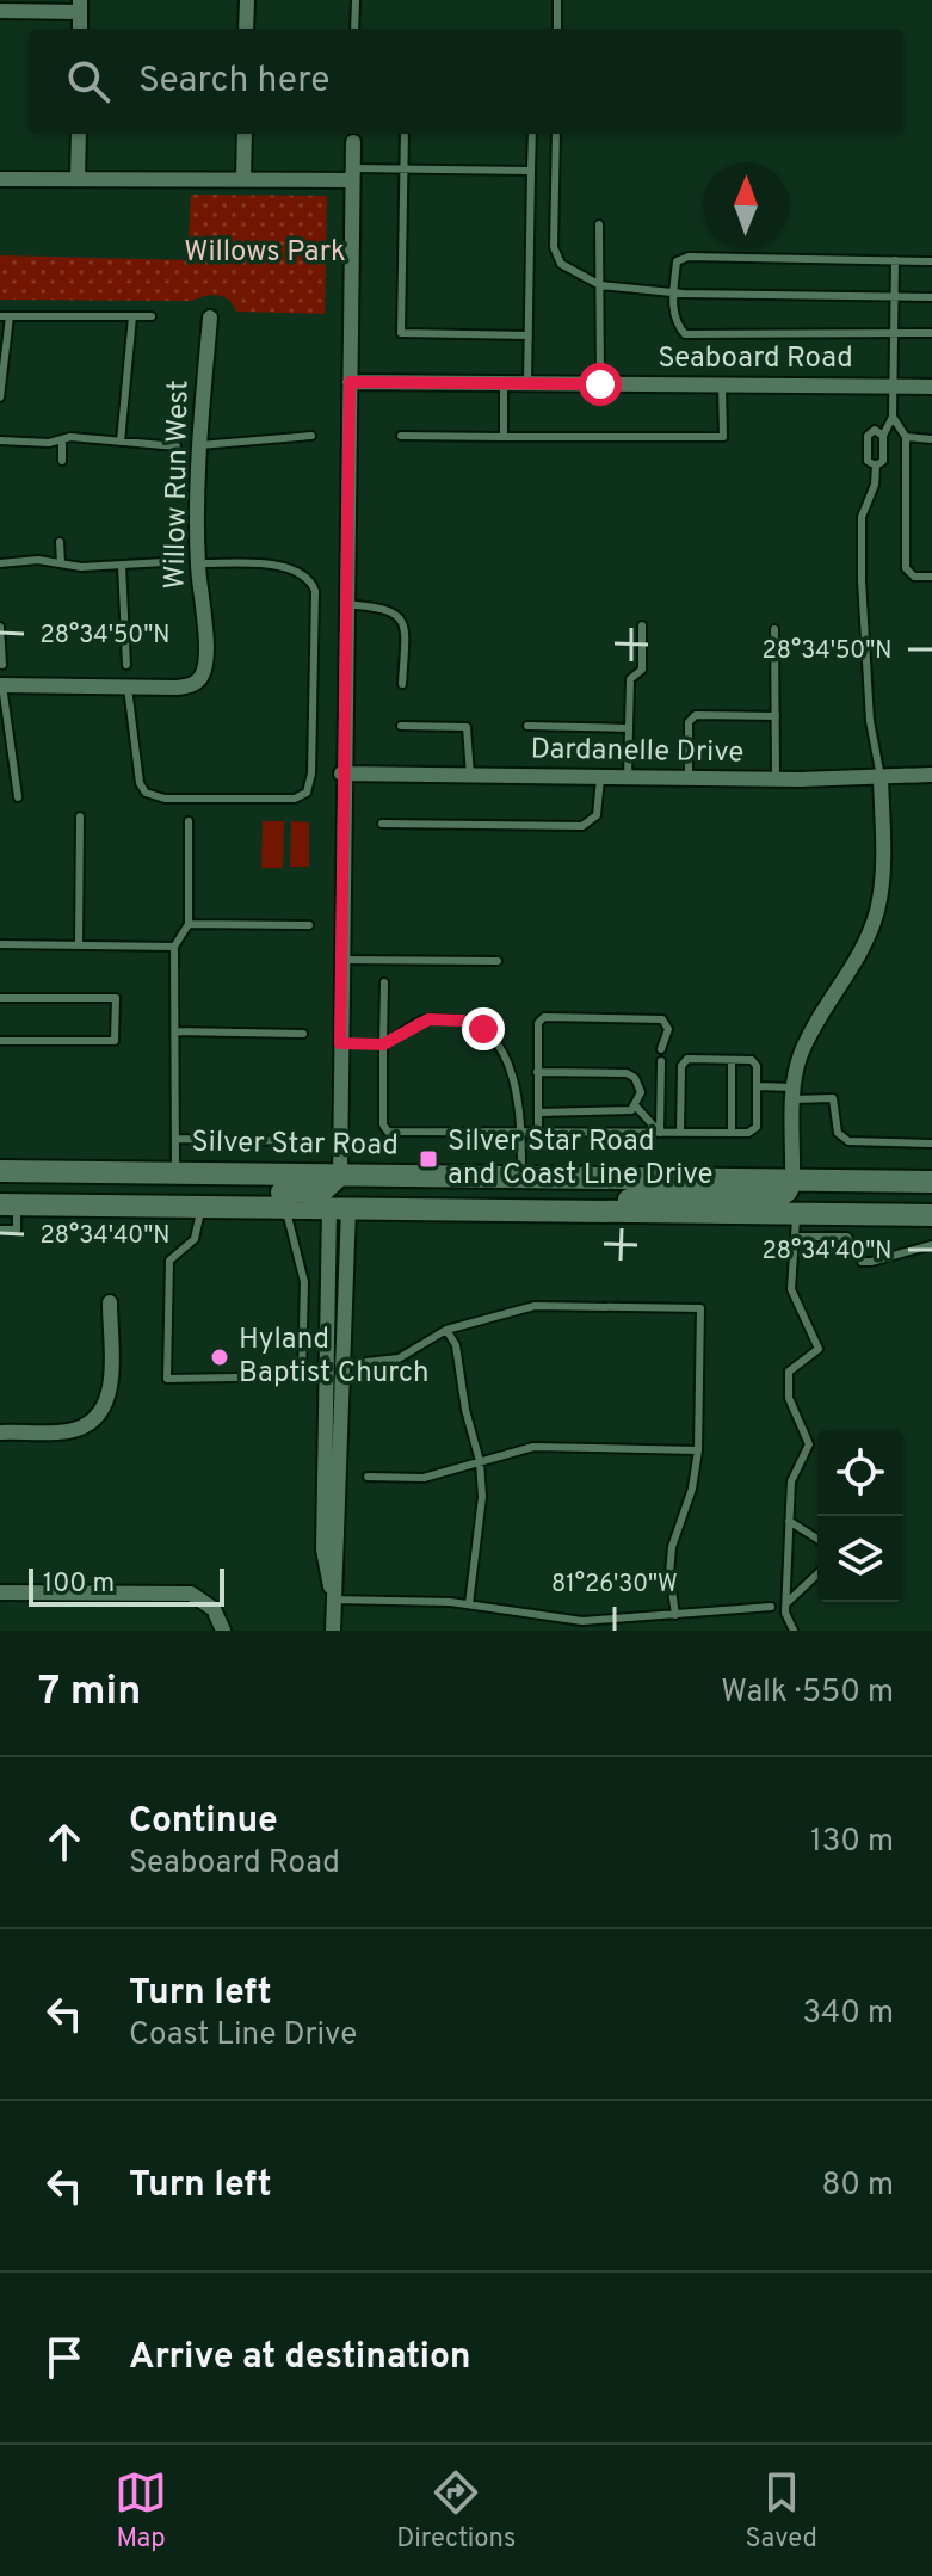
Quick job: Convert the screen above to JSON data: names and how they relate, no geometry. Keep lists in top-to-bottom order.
{
  "streets": {
    "main road": ["Silver Star Road"],
    "street": ["Seaboard Road", "Willow Run West", "Dardanelle Drive"]
  },
  "parks": ["Willows Park"],
  "places": {
    "transit": ["Silver Star Road and Coast Line Drive"],
    "other": ["Hyland Baptist Church"]
  },
  "scale_bar": "100 m",
  "north": "top",
  "page": {
    "search": "Search here",
    "scale": "100 m",
    "heading": ["7 min", "Walk · 550 m"],
    "list": [
      ["Continue", "Seaboard Road", "130 m"],
      ["Turn left", "Coast Line Drive", "340 m"],
      ["Turn left", "80 m"],
      "Arrive at destination"
    ],
    "nav": ["Map", "Directions", "Saved"]
  },
  "coordinates": ["28°34'50\"N", "28°34'40\"N", "81°26'30\"W"]
}
